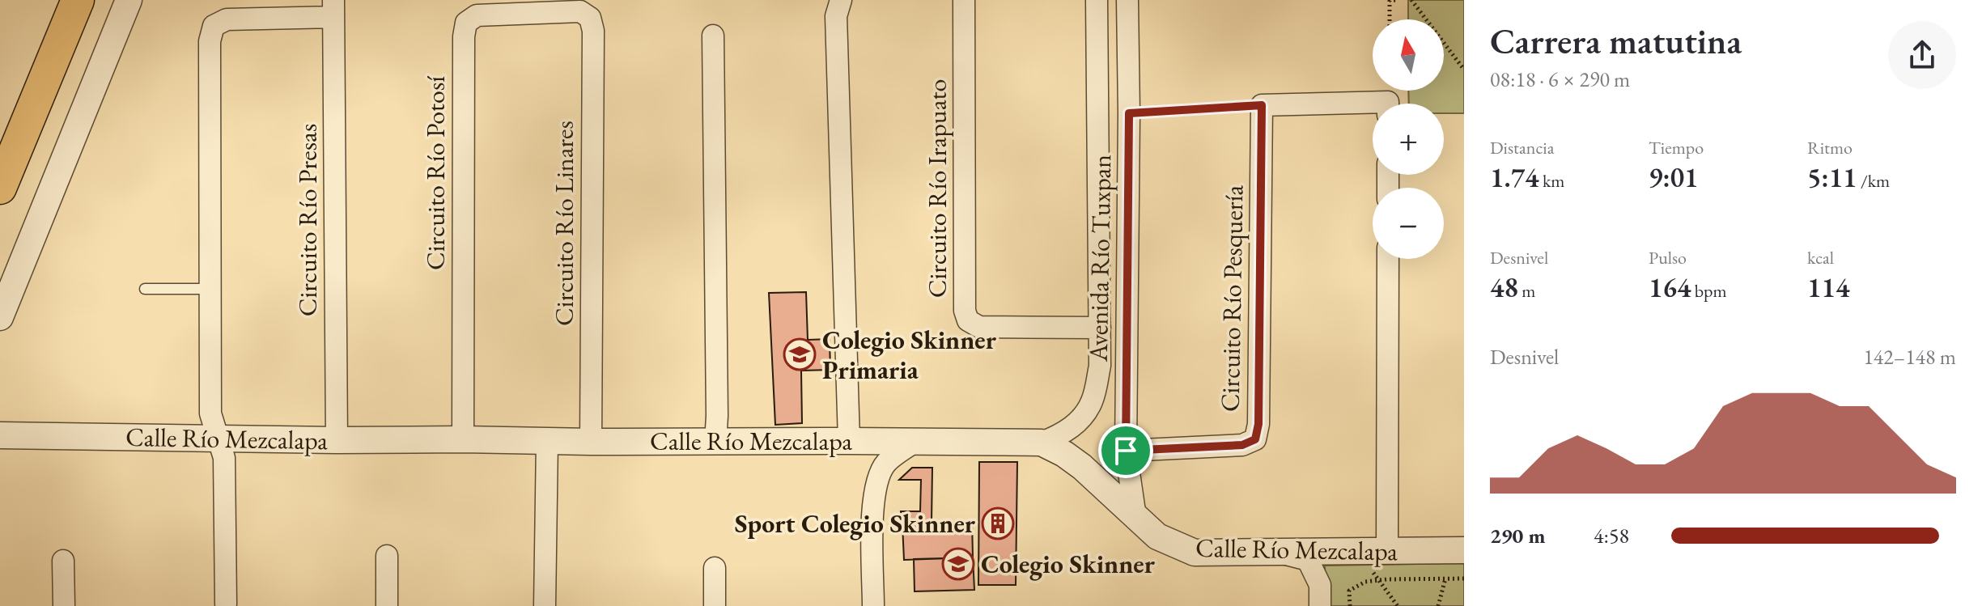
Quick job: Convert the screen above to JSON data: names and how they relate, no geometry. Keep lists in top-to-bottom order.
{
  "streets": {
    "street": [
      "Circuito Río Potosí",
      "Circuito Río Irapuato",
      "Circuito Río Presas",
      "Circuito Río Linares",
      "Avenida Río Tuxpan",
      "Circuito Río Pesquería",
      "Calle Río Mezcalapa"
    ]
  },
  "crossings": [
    ["Circuito Río Potosí", "Circuito Río Linares"],
    ["Circuito Río Potosí", "Calle Río Mezcalapa"],
    ["Circuito Río Irapuato", "Avenida Río Tuxpan"],
    ["Circuito Río Presas", "Calle Río Mezcalapa"],
    ["Circuito Río Linares", "Calle Río Mezcalapa"],
    ["Avenida Río Tuxpan", "Circuito Río Pesquería"],
    ["Avenida Río Tuxpan", "Calle Río Mezcalapa"]
  ],
  "places": {
    "school or university": ["Colegio Skinner Primaria", "Colegio Skinner"],
    "building": ["Sport Colegio Skinner"]
  },
  "north": "top",
  "page": {
    "heading": ["Carrera matutina", "08:18 · 6 × 290 m"],
    "map_buttons": ["+", "−"],
    "stats": [
      ["Distancia", "1.74 km"],
      ["Tiempo", "9:01"],
      ["Ritmo", "5:11 /km"],
      ["Desnivel", "48 m"],
      ["Pulso", "164 bpm"],
      ["kcal", "114"]
    ],
    "chart": ["Desnivel", "142–148 m"],
    "list": [
      {
        "name": "290 m",
        "note": "4:58"
      }
    ]
  }
}
